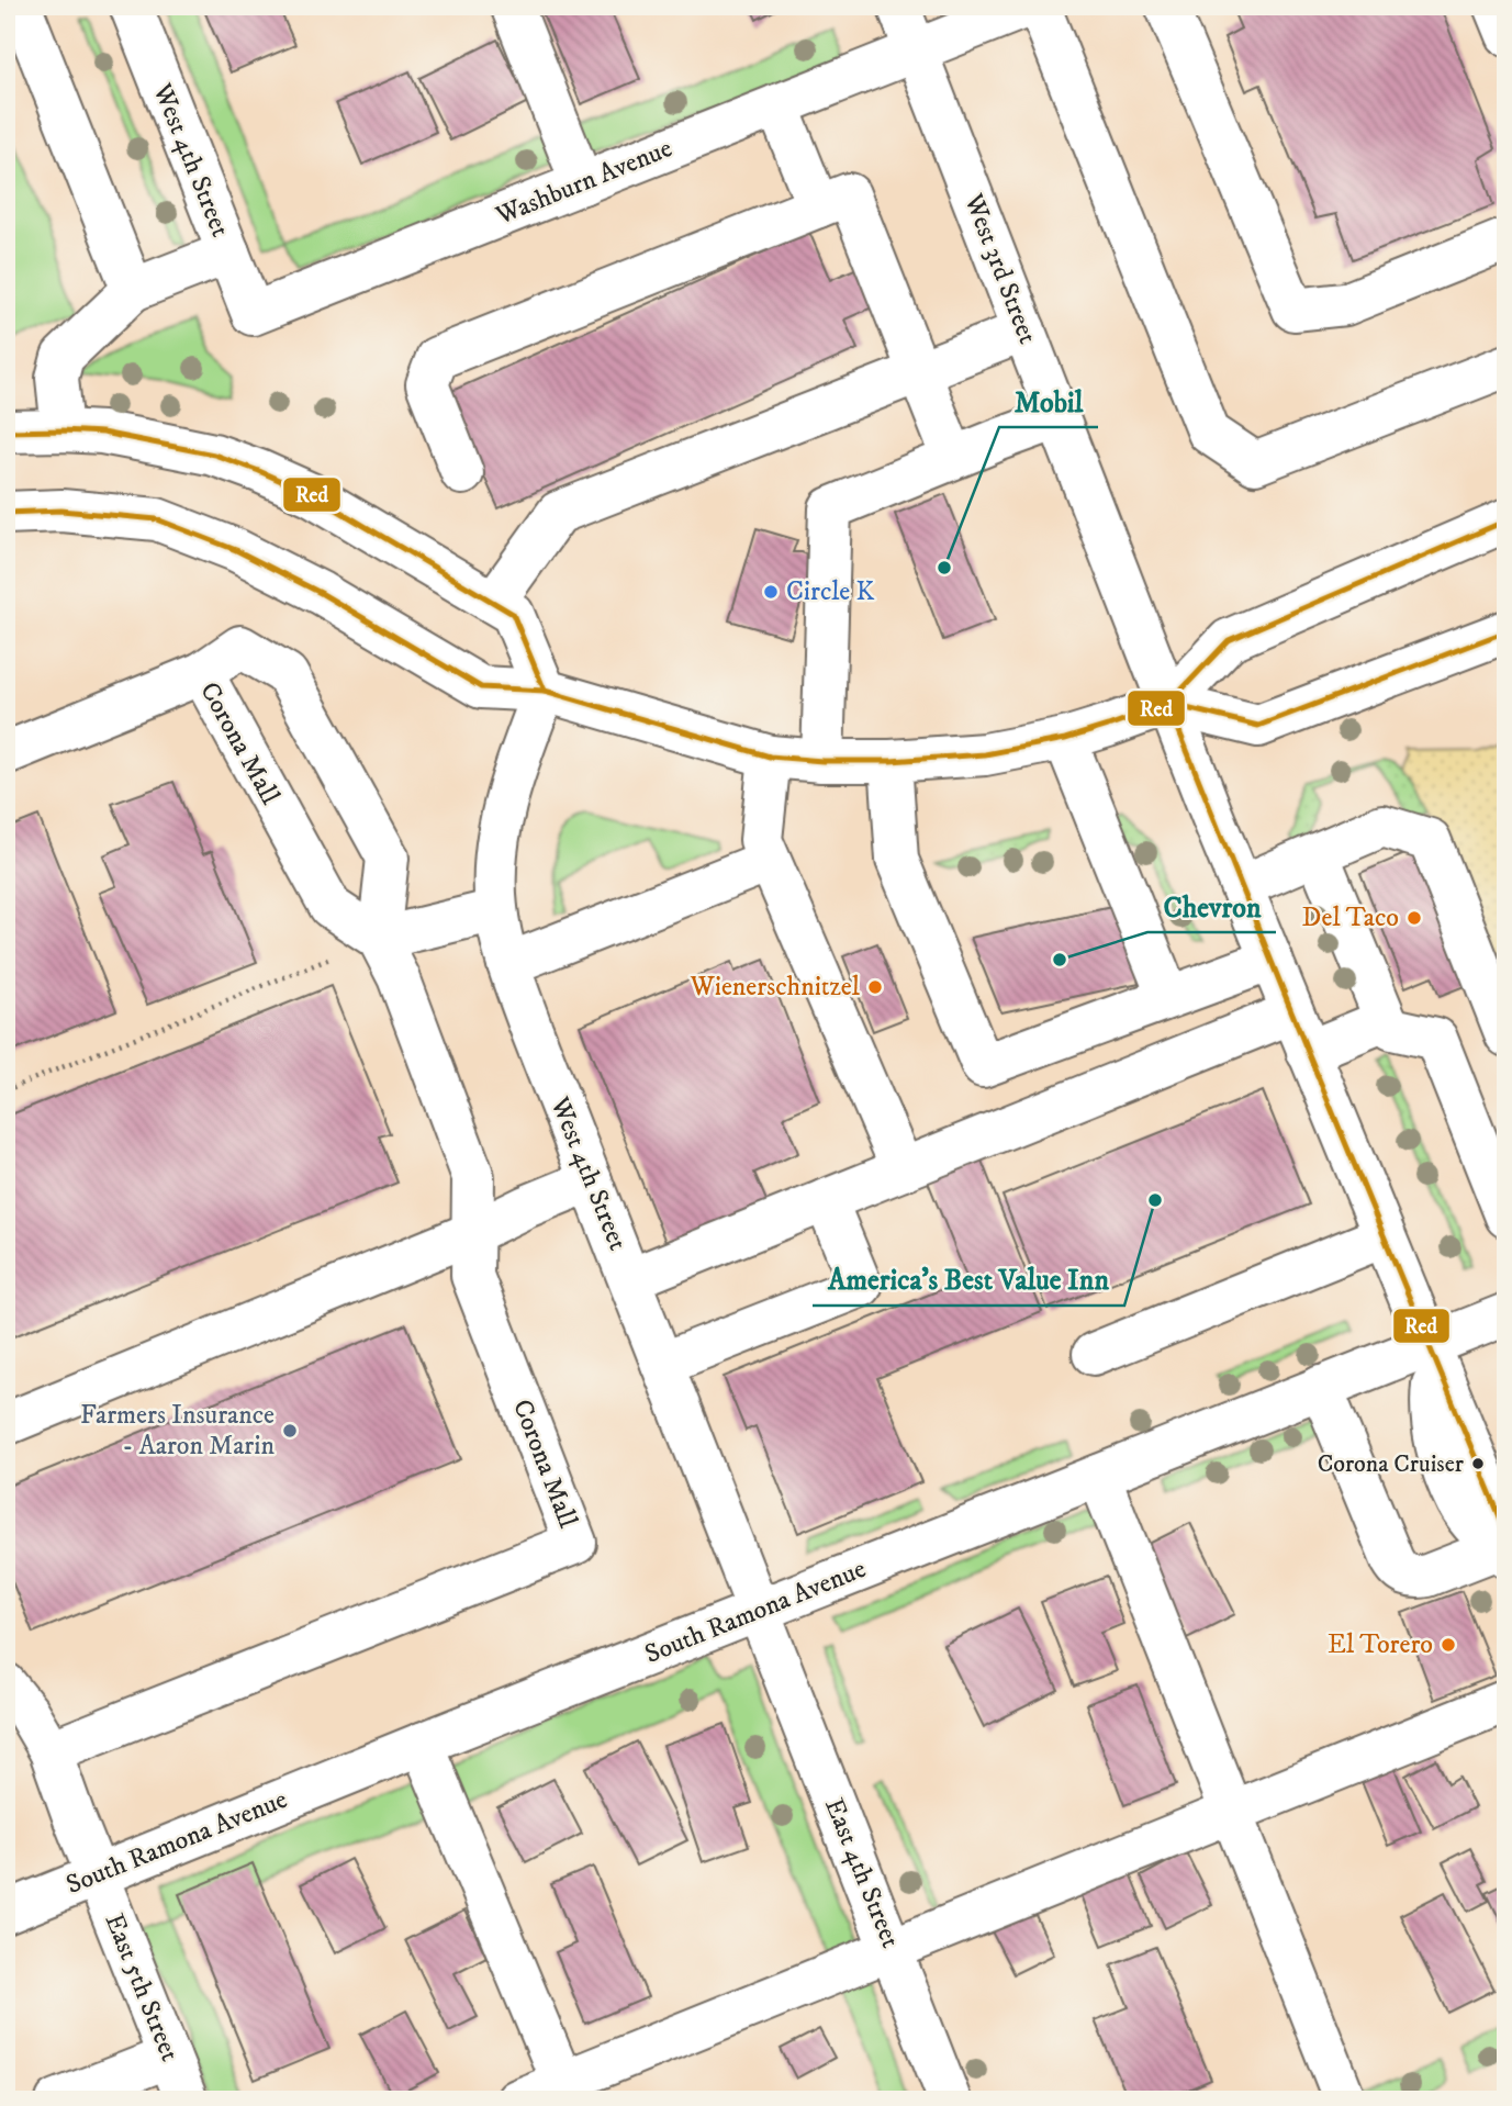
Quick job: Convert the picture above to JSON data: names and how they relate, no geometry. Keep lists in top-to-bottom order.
{
  "streets": {
    "street": [
      "West 4th Street",
      "Washburn Avenue",
      "West 3rd Street",
      "Corona Mall",
      "South Ramona Avenue",
      "East 4th Street",
      "East 5th Street"
    ]
  },
  "crossings": [
    ["West 4th Street", "Washburn Avenue"],
    ["West 4th Street", "South Ramona Avenue"],
    ["West 4th Street", "East 4th Street"],
    ["Washburn Avenue", "West 3rd Street"],
    ["West 3rd Street", "South Ramona Avenue"],
    ["Corona Mall", "East 5th Street"],
    ["South Ramona Avenue", "East 4th Street"],
    ["South Ramona Avenue", "East 5th Street"]
  ],
  "places": [
    "Mobil",
    "Circle K",
    "Del Taco",
    "Chevron",
    "Wienerschnitzel",
    "America's Best Value Inn",
    "Farmers Insurance - Aaron Marin",
    "Corona Cruiser",
    "El Torero"
  ],
  "lines": ["transit line Red"]
}
